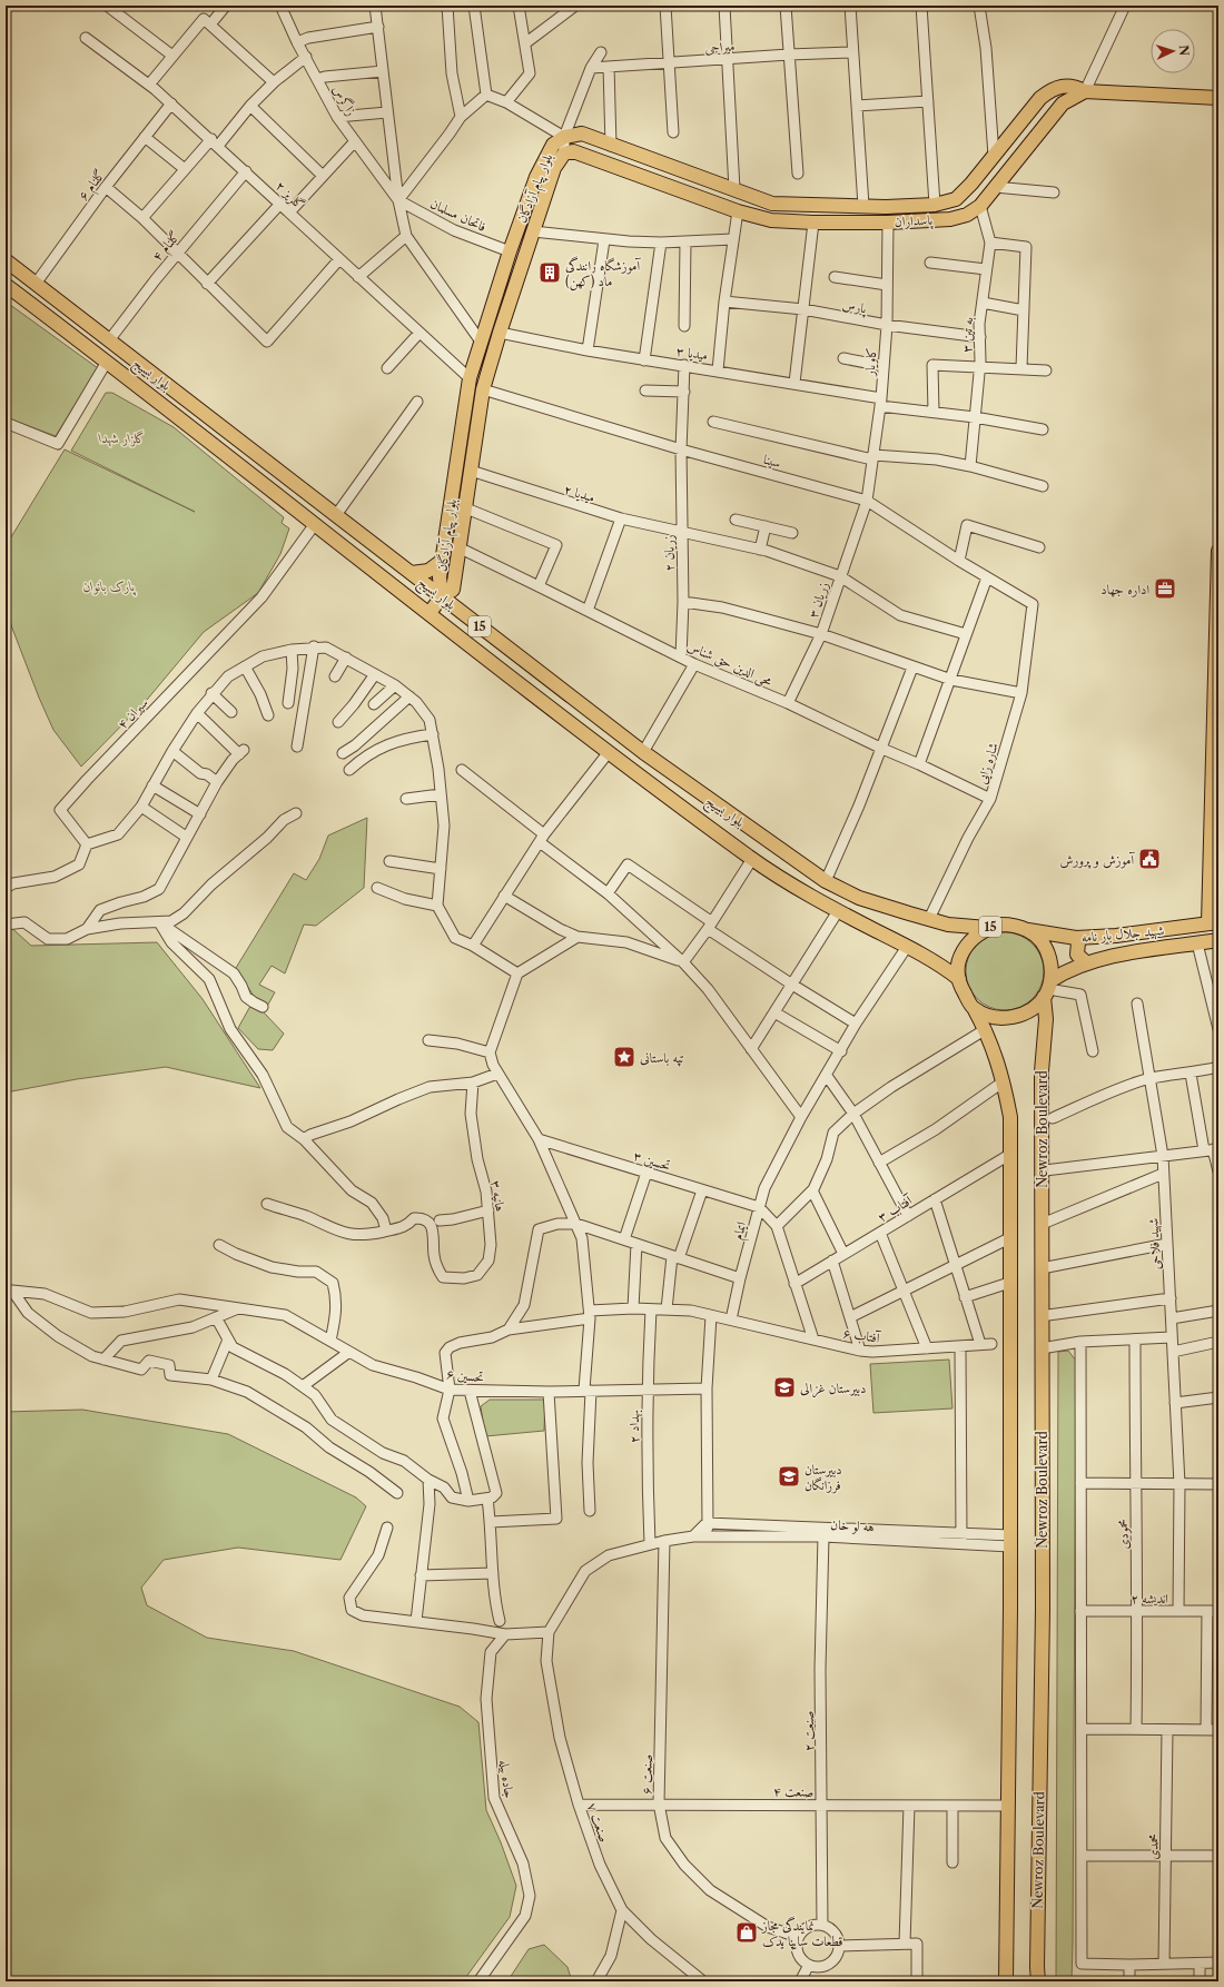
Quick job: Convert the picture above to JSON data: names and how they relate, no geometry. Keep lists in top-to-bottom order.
{
  "streets": {
    "main road": [
      "بلوار پیام آزادگان",
      "پاسداران",
      "بلوار بسیج",
      "15",
      "شهید جلال بار نامه",
      "Newroz Boulevard"
    ],
    "street": [
      "میراجی",
      "زاگرس",
      "گلنام ۶",
      "گلریز ۲",
      "فاتحان مسلمان",
      "گلنام ۴",
      "پارس",
      "به تین ۳",
      "میدیا ۳",
      "کاویار",
      "سینا",
      "میدیا ۲",
      "زریان ۲",
      "زریان ۳",
      "محی الدین حق شناس",
      "سیران ۴",
      "شاره زایی",
      "تحسین ۳",
      "هانیه ۳",
      "آفتاب ۳",
      "ایمام",
      "شهید فلاحی",
      "آفتاب ۶",
      "تحسین ۶",
      "بهداد ۲",
      "هه لو خان",
      "محمودی",
      "اندیشه ۲",
      "صنعت ۲",
      "صنعت ۶",
      "جاده بیله",
      "صنعت ۴",
      "صنعت ۷",
      "محمدی"
    ]
  },
  "crossings": [
    ["زاگرس", "فاتحان مسلمان"],
    ["گلنام ۶", "گلریز ۲"],
    ["گلنام ۶", "بلوار بسیج"],
    ["بلوار پیام آزادگان", "گلریز ۲"],
    ["بلوار پیام آزادگان", "فاتحان مسلمان"],
    ["بلوار پیام آزادگان", "پاسداران"],
    ["بلوار پیام آزادگان", "میدیا ۳"],
    ["بلوار پیام آزادگان", "بلوار بسیج"],
    ["بلوار پیام آزادگان", "سینا"],
    ["بلوار پیام آزادگان", "میدیا ۲"],
    ["بلوار پیام آزادگان", "محی الدین حق شناس"],
    ["گلریز ۲", "گلنام ۴"],
    ["پاسداران", "به تین ۳"],
    ["پاسداران", "کاویار"],
    ["گلنام ۴", "بلوار بسیج"],
    ["پارس", "به تین ۳"],
    ["پارس", "کاویار"],
    ["به تین ۳", "میدیا ۳"],
    ["میدیا ۳", "کاویار"],
    ["میدیا ۳", "زریان ۲"],
    ["کاویار", "سینا"],
    ["کاویار", "زریان ۳"],
    ["بلوار بسیج", "15"],
    ["بلوار بسیج", "سیران ۴"],
    ["بلوار بسیج", "شاره زایی"],
    ["بلوار بسیج", "شهید جلال بار نامه"],
    ["بلوار بسیج", "Newroz Boulevard"],
    ["بلوار بسیج", "ایمام"],
    ["سینا", "زریان ۲"],
    ["سینا", "زریان ۳"],
    ["سینا", "شاره زایی"],
    ["میدیا ۲", "زریان ۲"],
    ["میدیا ۲", "زریان ۳"],
    ["زریان ۲", "محی الدین حق شناس"],
    ["زریان ۳", "محی الدین حق شناس"],
    ["15", "شهید جلال بار نامه"],
    ["15", "Newroz Boulevard"],
    ["محی الدین حق شناس", "شاره زایی"],
    ["شهید جلال بار نامه", "Newroz Boulevard"],
    ["تحسین ۳", "ایمام"],
    ["ایمام", "آفتاب ۶"],
    ["شهید فلاحی", "اندیشه ۲"],
    ["تحسین ۶", "بهداد ۲"],
    ["هه لو خان", "صنعت ۲"],
    ["محمودی", "اندیشه ۲"],
    ["صنعت ۲", "صنعت ۶"],
    ["صنعت ۲", "صنعت ۴"],
    ["صنعت ۶", "صنعت ۴"],
    ["صنعت ۴", "صنعت ۷"]
  ],
  "parks": ["گلزار شهدا", "پارک بانوان"],
  "places": {
    "building": ["آموزشگاه رانندگی ماد (کهن)"],
    "office": ["اداره جهاد"],
    "public building": ["آموزش و پرورش"],
    "place": ["تپه باستانی"],
    "school or university": ["دبیرستان غزالی", "دبیرستان فرزانگان"],
    "shop": ["نمایندگی مجاز قطعات سایپا یدک"]
  },
  "north": "right"
}
